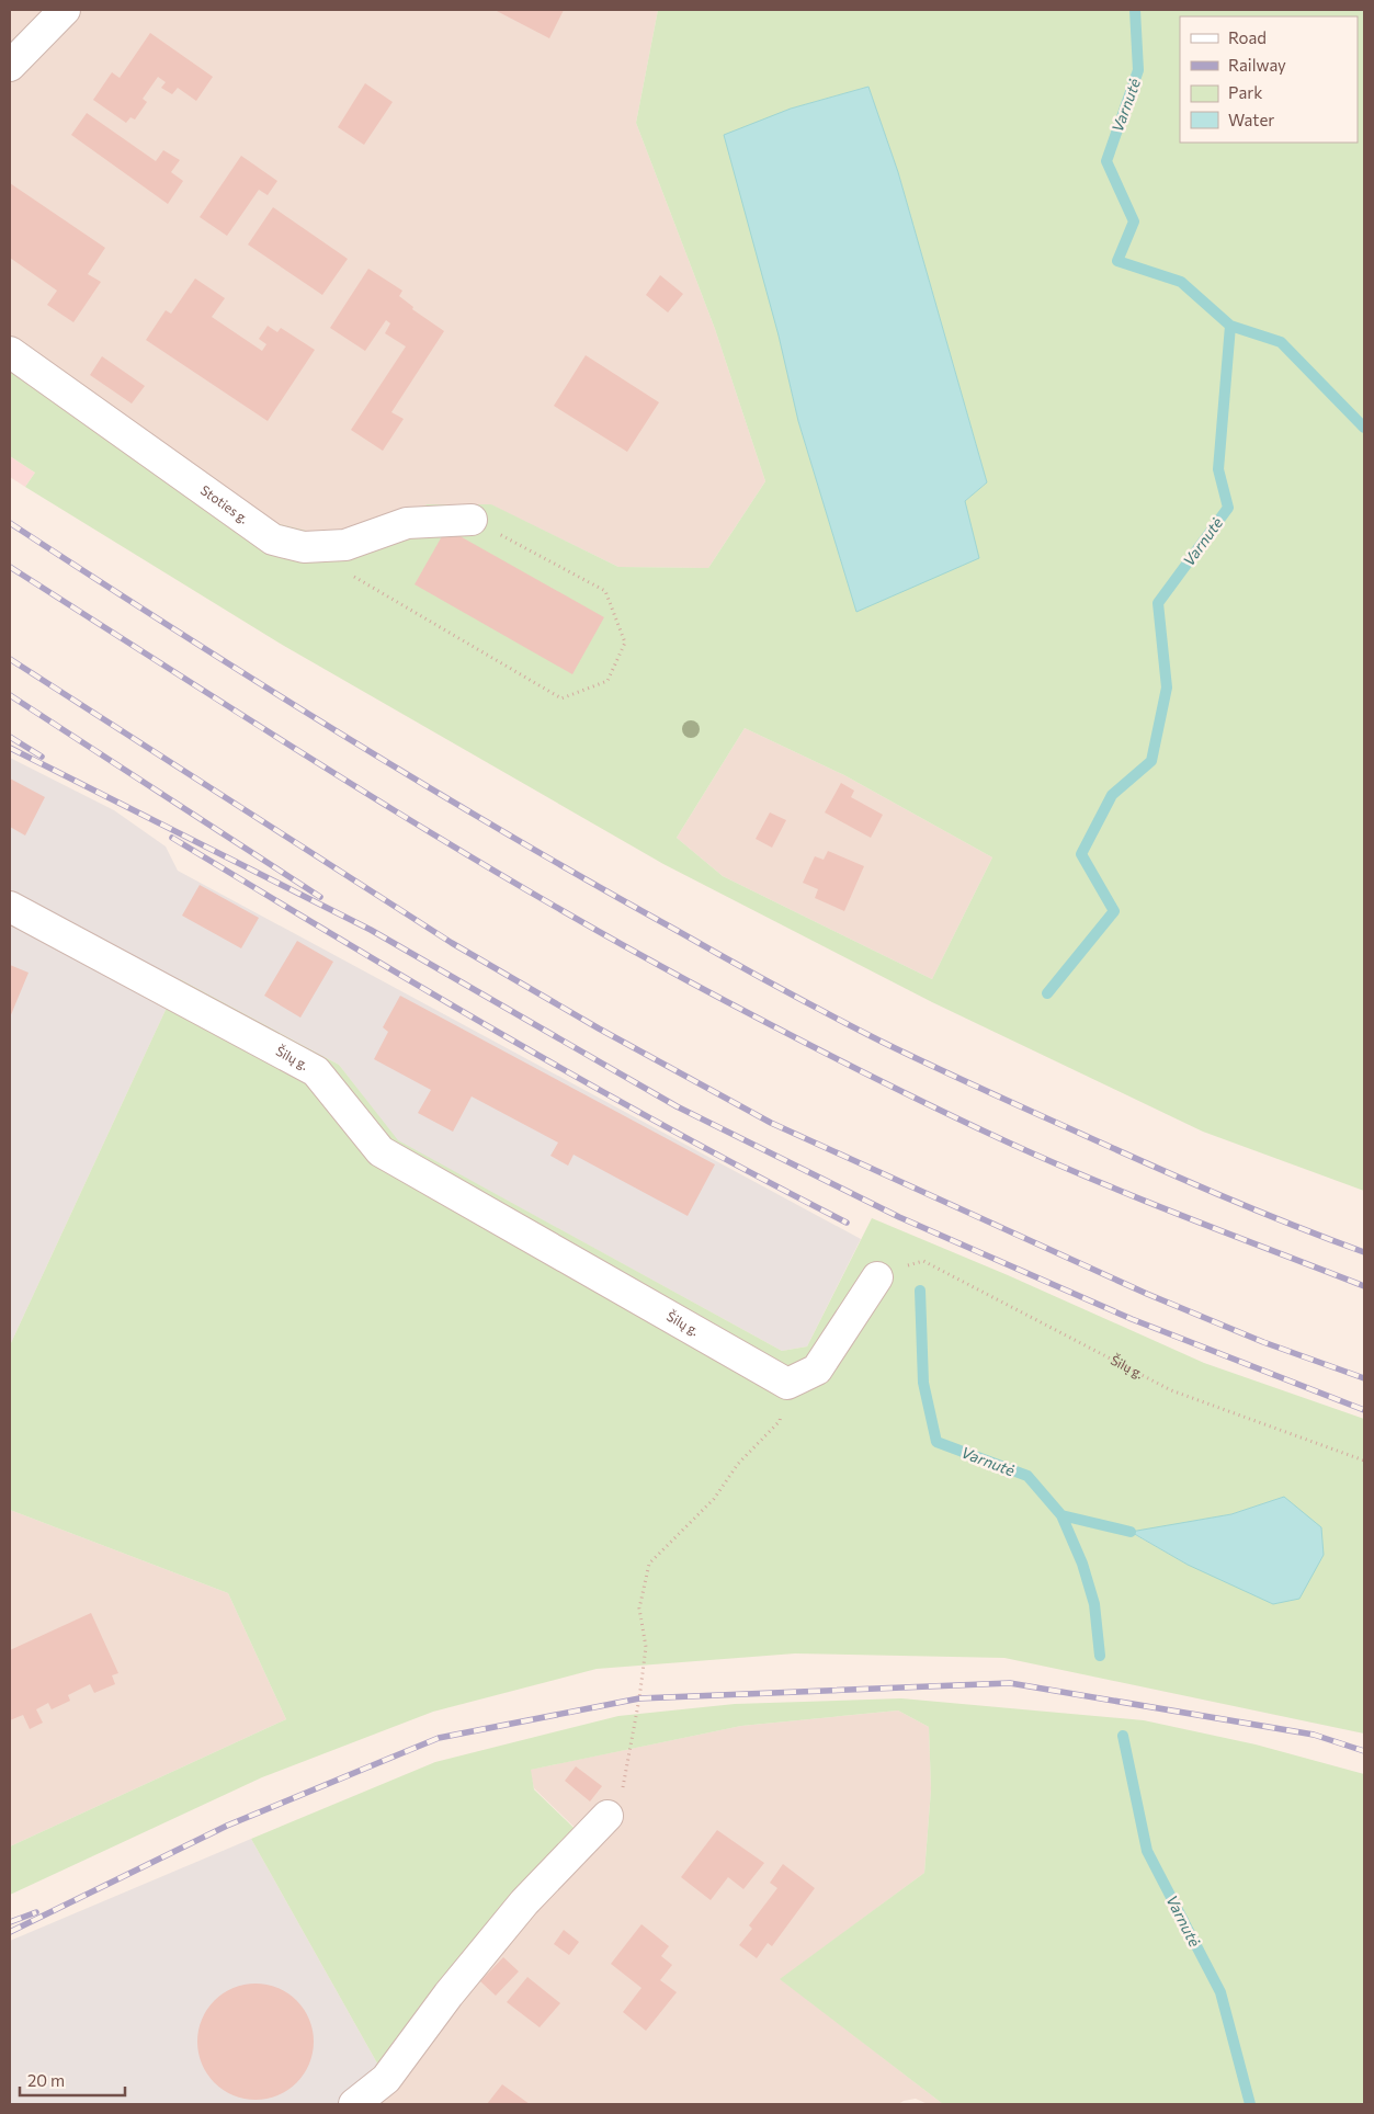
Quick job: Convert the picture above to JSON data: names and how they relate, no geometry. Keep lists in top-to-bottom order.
{
  "streets": {
    "street": ["Stoties g.", "Šilų g."]
  },
  "water": ["Varnutė"],
  "legend": [
    "Road",
    "Railway",
    "Park",
    "Water"
  ],
  "scale_bar": "20 m"
}
